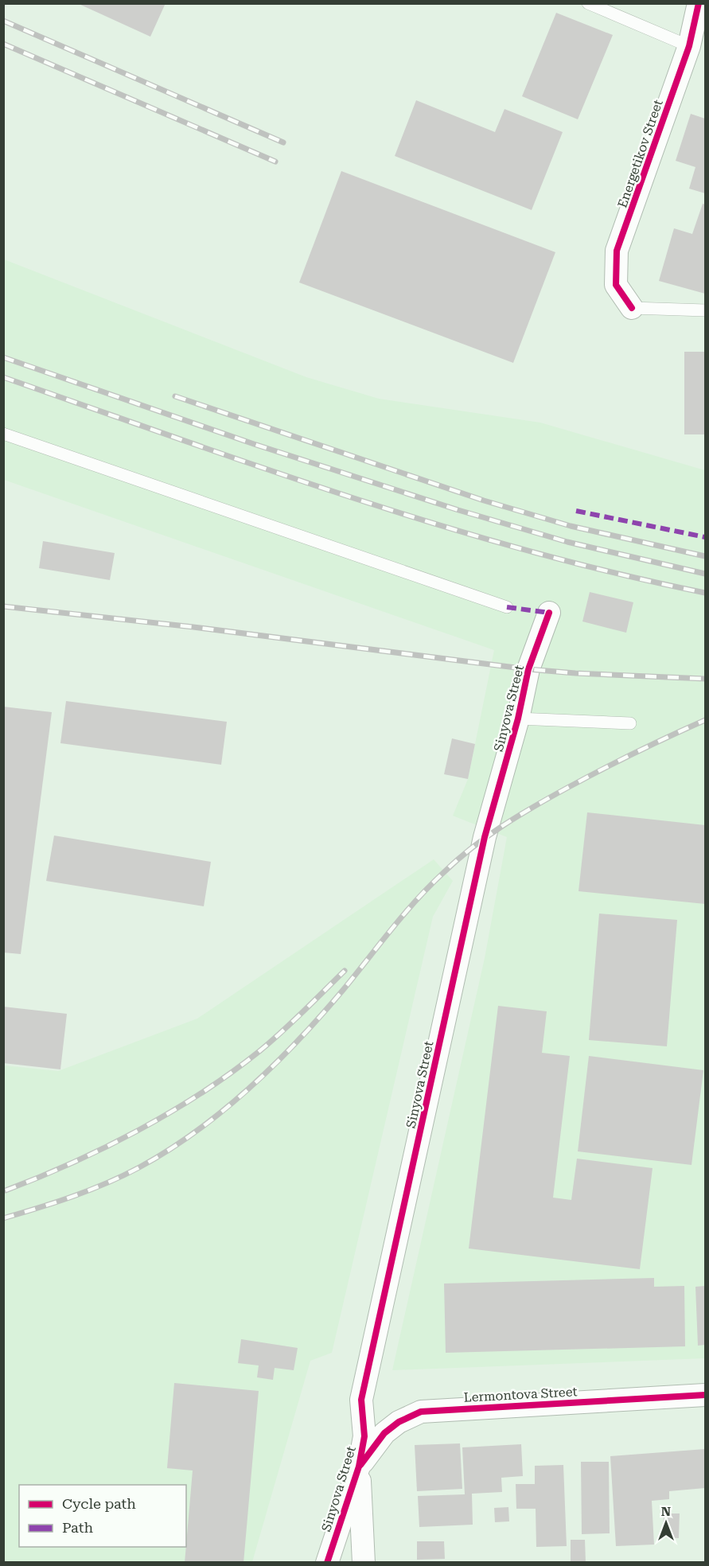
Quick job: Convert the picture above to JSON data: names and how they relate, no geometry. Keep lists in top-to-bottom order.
{
  "streets": {
    "street": ["Energetikov Street", "Sinyova Street", "Lermontova Street"]
  },
  "crossings": [
    ["Sinyova Street", "Lermontova Street"]
  ],
  "legend": ["Cycle path", "Path"],
  "north": "top"
}
